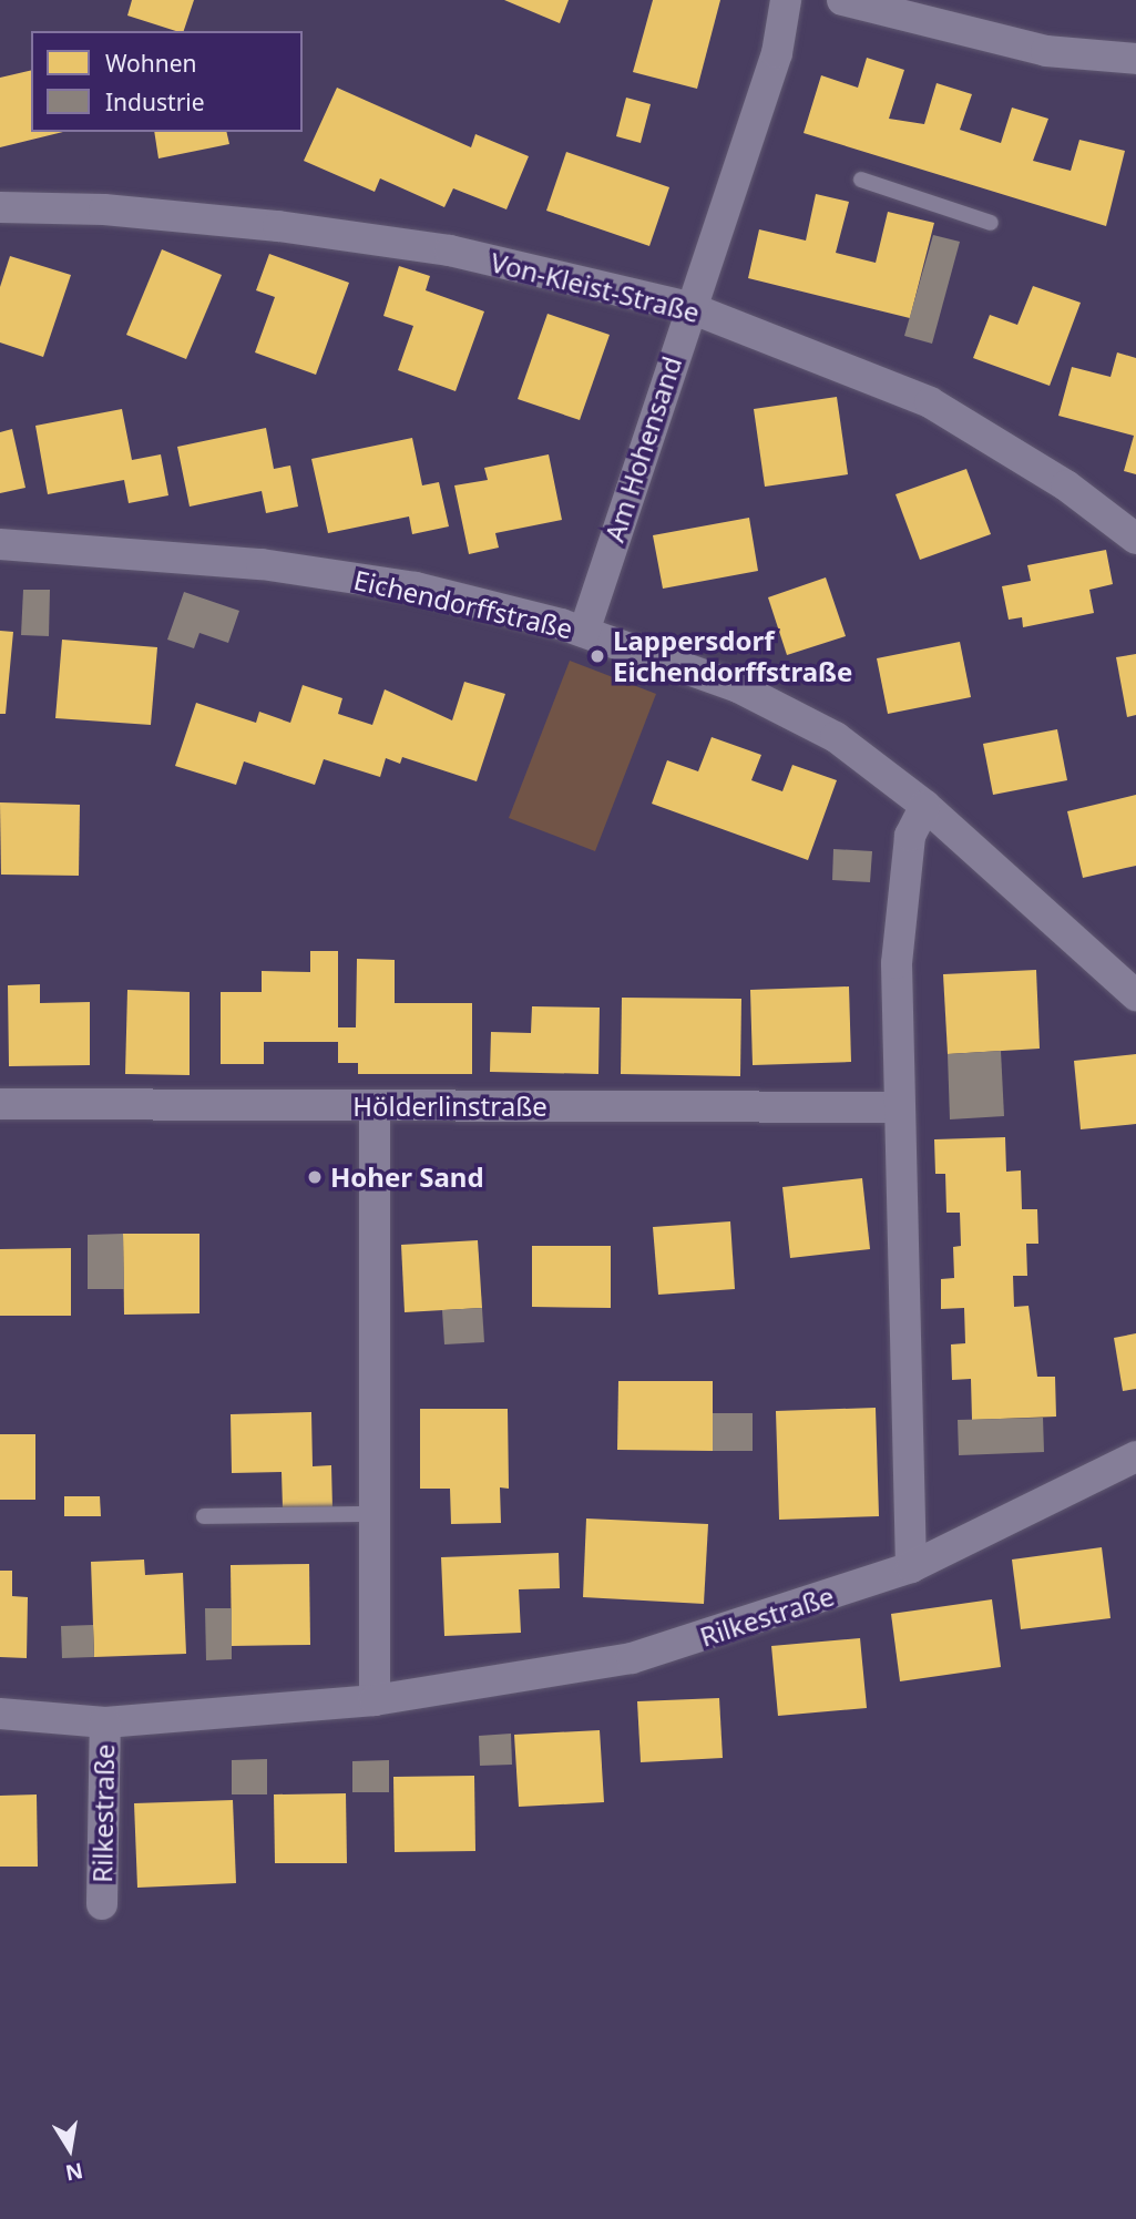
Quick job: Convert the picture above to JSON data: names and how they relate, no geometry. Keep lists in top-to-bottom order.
{
  "streets": {
    "street": [
      "Von-Kleist-Straße",
      "Am Hohensand",
      "Eichendorffstraße",
      "Hölderlinstraße",
      "Rilkestraße"
    ]
  },
  "crossings": [
    ["Von-Kleist-Straße", "Am Hohensand"],
    ["Am Hohensand", "Eichendorffstraße"]
  ],
  "places": ["Lappersdorf Eichendorffstraße", "Hoher Sand"],
  "legend": ["Wohnen", "Industrie"],
  "north": "bottom"
}
